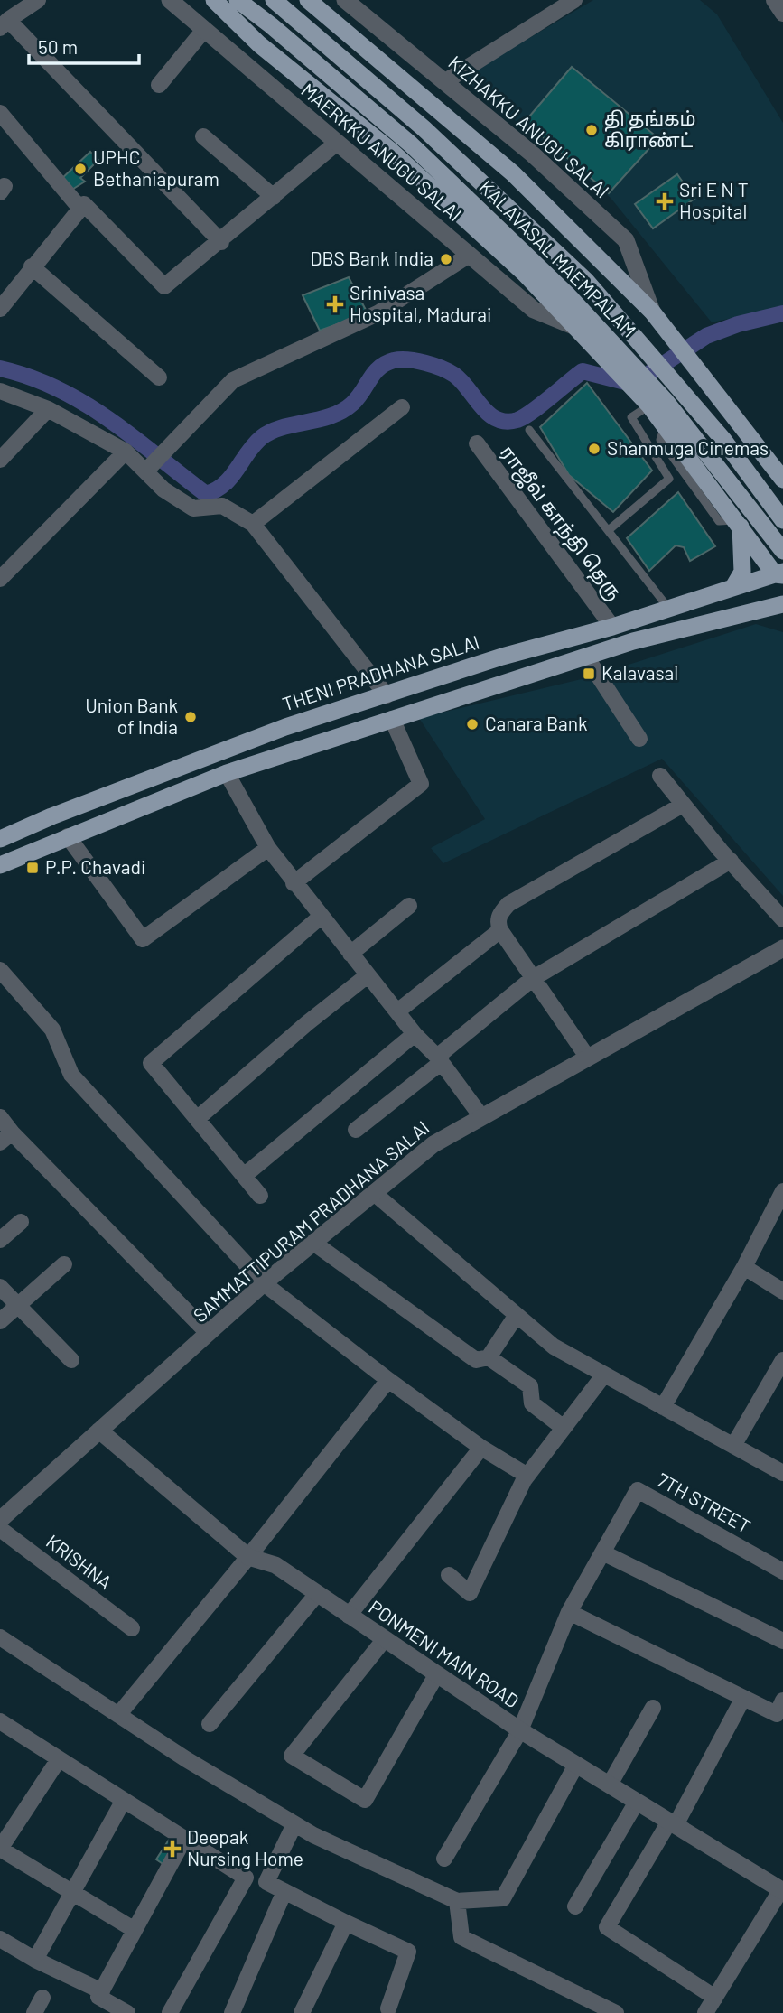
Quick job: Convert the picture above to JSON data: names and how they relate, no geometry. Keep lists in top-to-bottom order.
{
  "streets": {
    "main road": ["KALAVASAL MAEMPALAM", "THENI PRADHANA SALAI"],
    "street": [
      "KIZHAKKU ANUGU SALAI",
      "MAERKKU ANUGU SALAI",
      "ராஜீவ் காந்தி தெரு",
      "SAMMATTIPURAM PRADHANA SALAI",
      "7TH STREET",
      "KRISHNA",
      "PONMENI MAIN ROAD"
    ]
  },
  "crossings": [
    ["ராஜீவ் காந்தி தெரு", "THENI PRADHANA SALAI"],
    ["SAMMATTIPURAM PRADHANA SALAI", "PONMENI MAIN ROAD"]
  ],
  "places": {
    "other": [
      "தி தங்கம் கிராண்ட்",
      "UPHC Bethaniapuram",
      "DBS Bank India",
      "Shanmuga Cinemas",
      "Union Bank of India",
      "Canara Bank"
    ],
    "health": ["Sri E N T Hospital", "Srinivasa Hospital, Madurai", "Deepak Nursing Home"],
    "transit": ["Kalavasal", "P.P. Chavadi"]
  },
  "scale_bar": "50 m"
}
